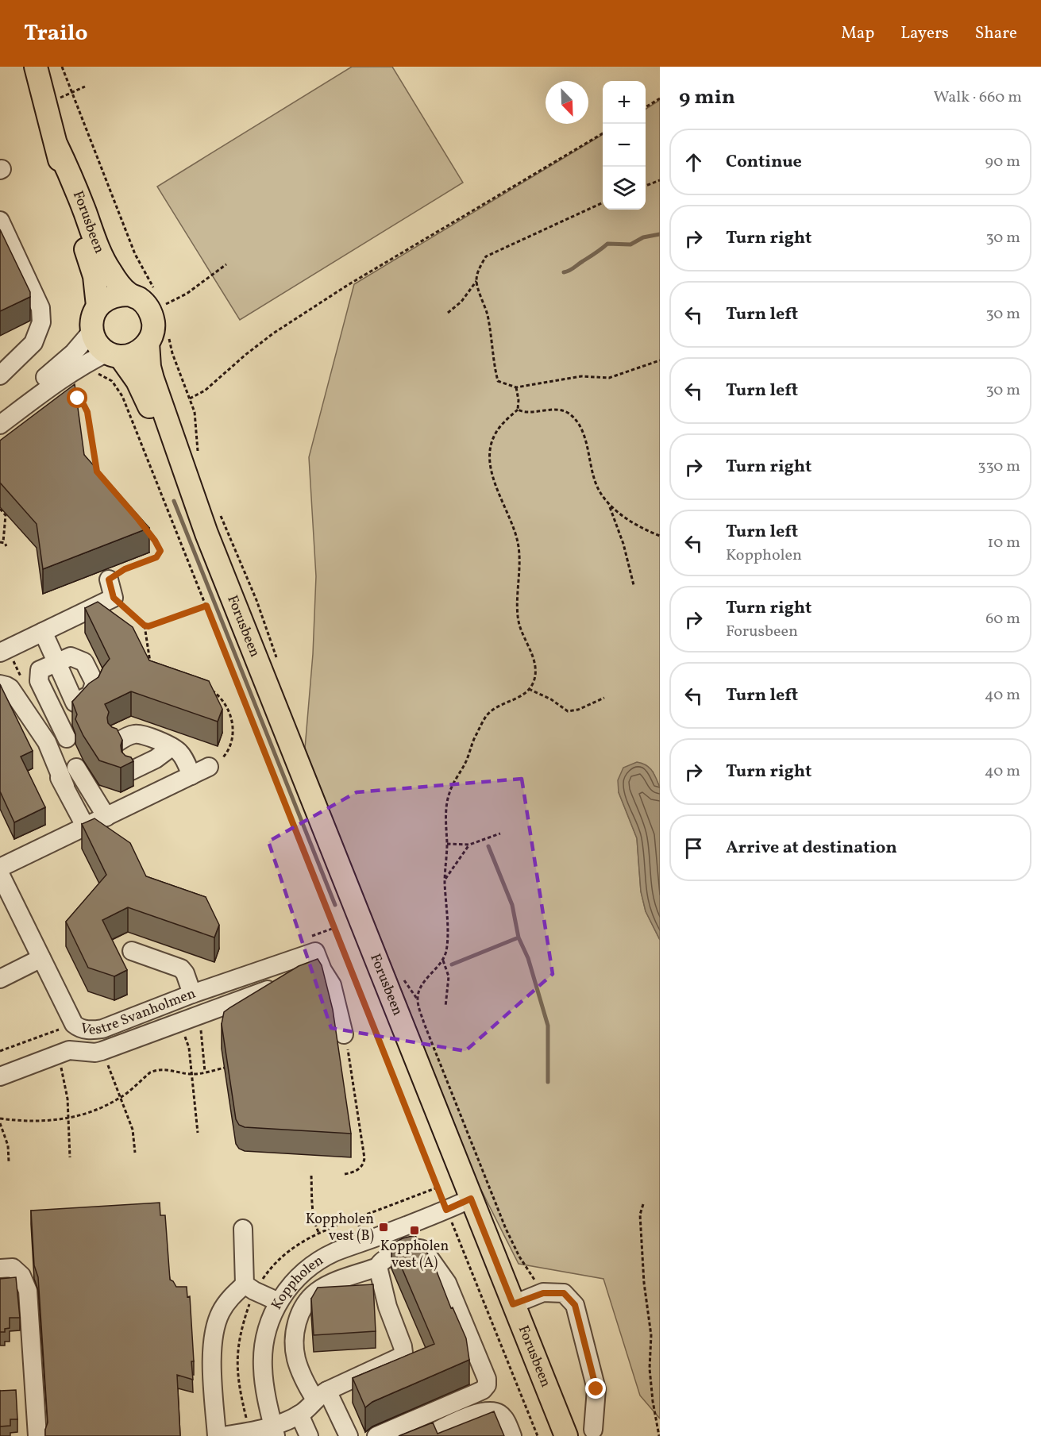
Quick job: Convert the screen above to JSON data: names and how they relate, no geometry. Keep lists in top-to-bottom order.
{
  "streets": {
    "main road": ["Forusbeen"],
    "street": ["Vestre Svanholmen", "Koppholen"]
  },
  "crossings": [
    ["Forusbeen", "Koppholen"]
  ],
  "places": {
    "transit": ["Koppholen vest (B)", "Koppholen vest (A)"]
  },
  "north": "bottom right",
  "page": {
    "header": "Trailo",
    "nav": ["Map", "Layers", "Share"],
    "heading": ["9 min", "Walk · 660 m"],
    "map_buttons": ["+", "−"],
    "list": [
      ["Continue", "90 m"],
      ["Turn right", "30 m"],
      ["Turn left", "30 m"],
      ["Turn left", "30 m"],
      ["Turn right", "330 m"],
      ["Turn left", "Koppholen", "10 m"],
      ["Turn right", "Forusbeen", "60 m"],
      ["Turn left", "40 m"],
      ["Turn right", "40 m"],
      "Arrive at destination"
    ]
  }
}
